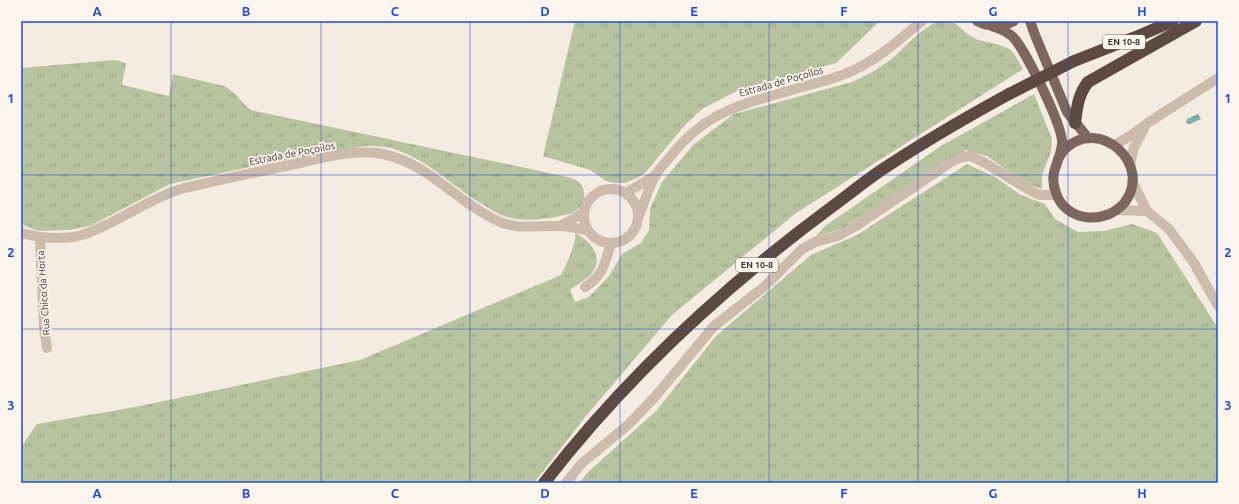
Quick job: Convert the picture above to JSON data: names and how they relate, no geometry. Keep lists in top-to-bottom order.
{
  "streets": {
    "highway": ["EN 10-8"],
    "street": ["Estrada de Poçoilos", "Rua Chico da Horta"]
  },
  "crossings": [
    ["Estrada de Poçoilos", "Rua Chico da Horta"]
  ],
  "grid": {
    "columns": [
      "A",
      "B",
      "C",
      "D",
      "E",
      "F",
      "G",
      "H"
    ],
    "rows": ["1", "2", "3"]
  }
}
